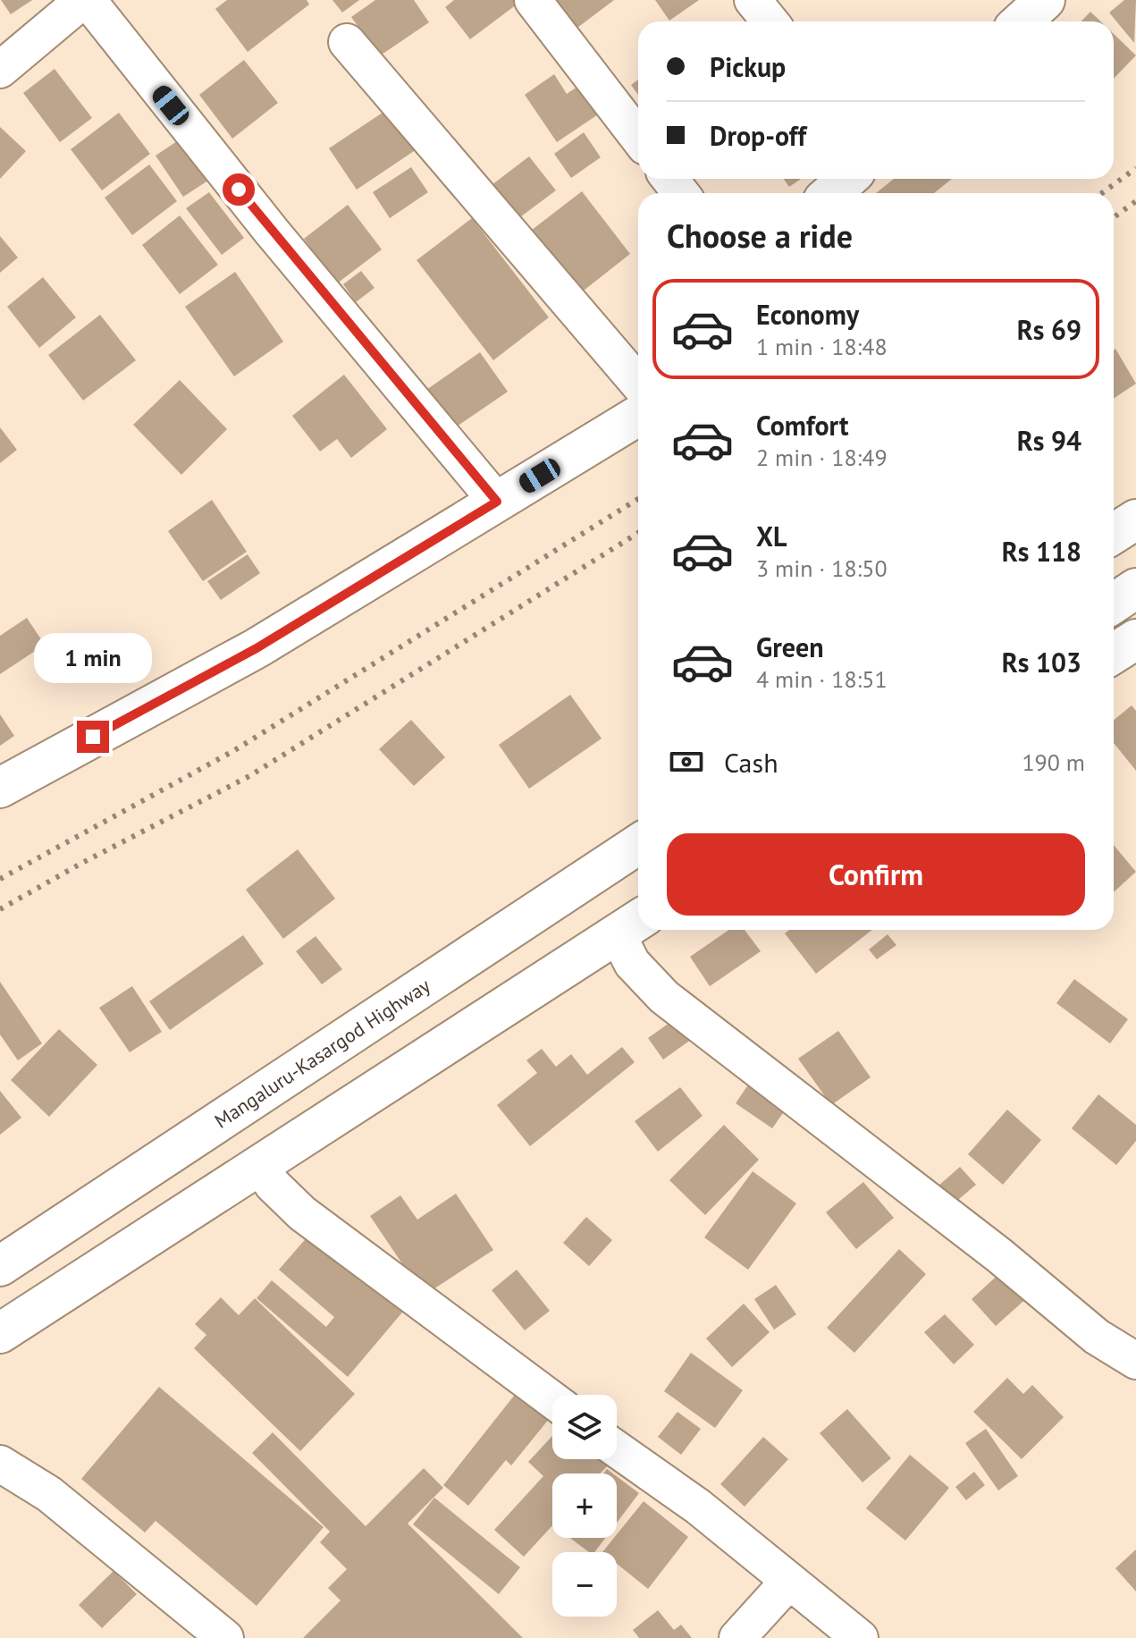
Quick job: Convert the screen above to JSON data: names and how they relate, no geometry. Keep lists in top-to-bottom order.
{
  "streets": {
    "main road": ["Mangaluru-Kasargod Highway"]
  },
  "page": {
    "banner": ["Pickup", "Drop-off"],
    "heading": "Choose a ride",
    "list": [
      {
        "name": "Economy",
        "note": "1 min · 18:48",
        "value": "Rs 69"
      },
      {
        "name": "Comfort",
        "note": "2 min · 18:49",
        "value": "Rs 94"
      },
      {
        "name": "XL",
        "note": "3 min · 18:50",
        "value": "Rs 118"
      },
      {
        "name": "Green",
        "note": "4 min · 18:51",
        "value": "Rs 103"
      }
    ],
    "bubble": "1 min",
    "pay": ["Cash", "190 m"],
    "buttons": "Confirm",
    "map_buttons": ["+", "−"]
  }
}
